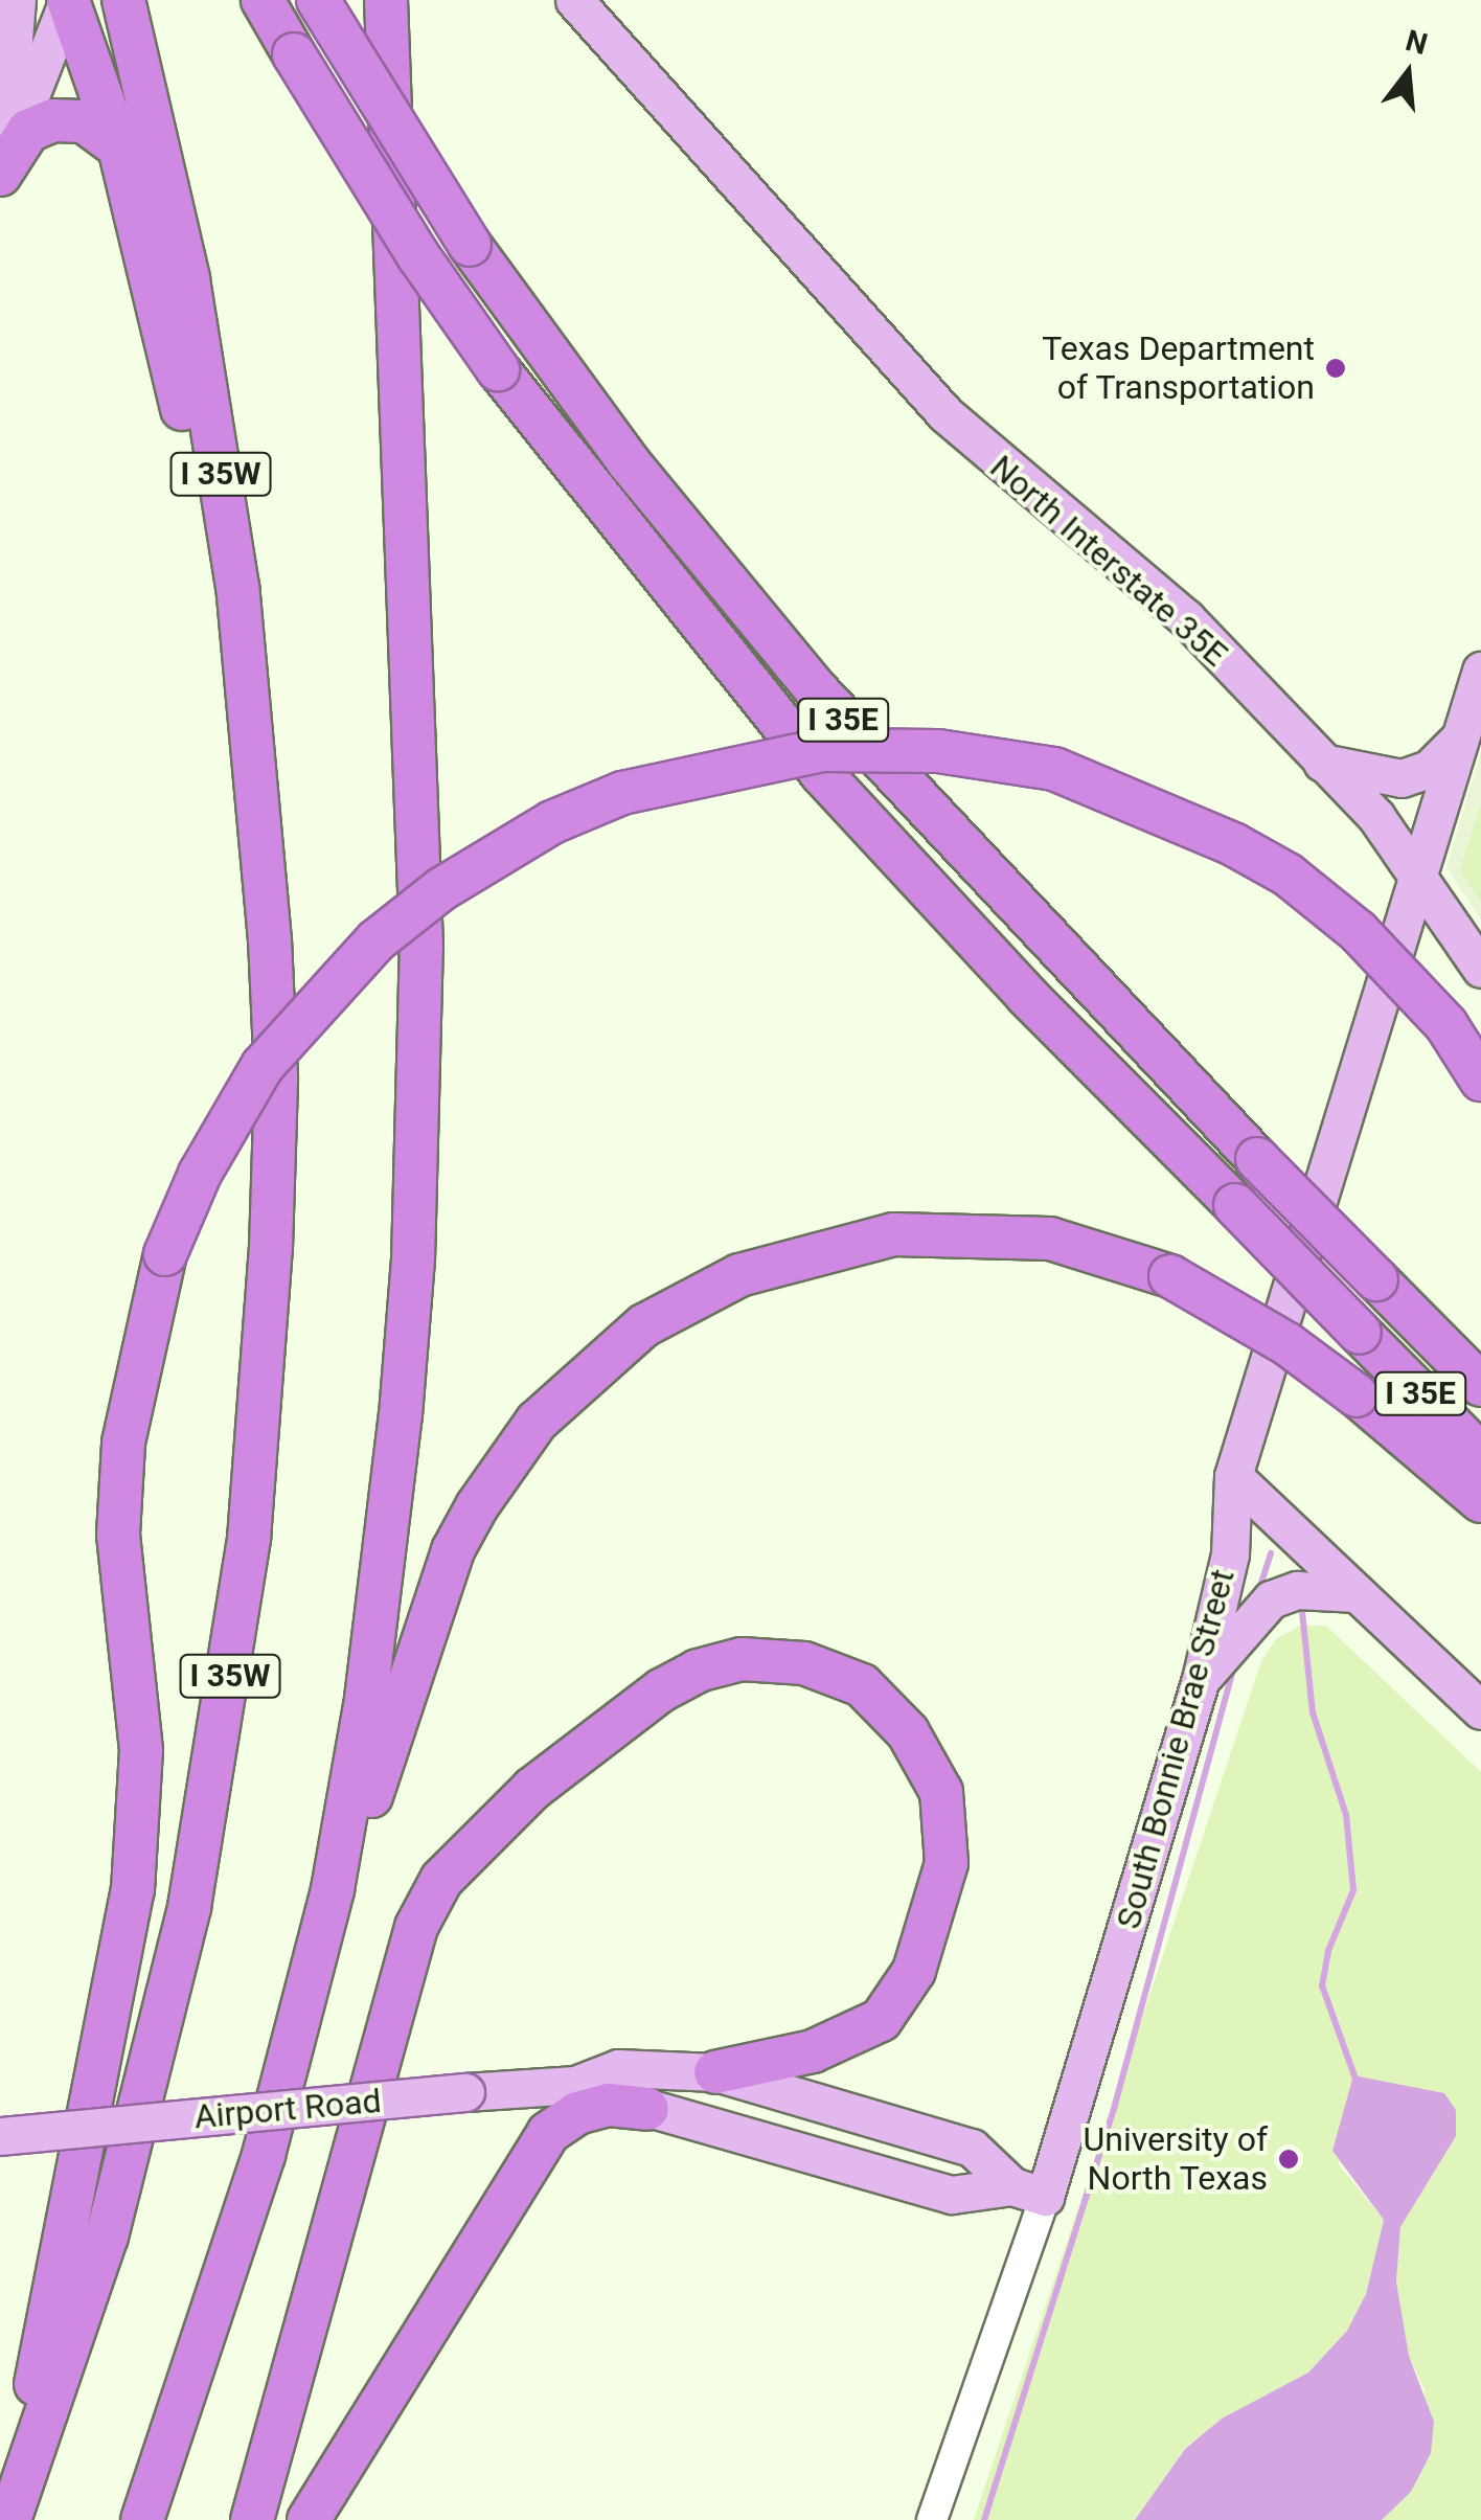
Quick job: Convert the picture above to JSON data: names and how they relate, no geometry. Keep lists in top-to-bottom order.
{
  "streets": {
    "highway": ["I 35W", "I 35E"],
    "main road": ["North Interstate 35E", "South Bonnie Brae Street", "Airport Road"]
  },
  "crossings": [
    ["North Interstate 35E", "South Bonnie Brae Street"],
    ["South Bonnie Brae Street", "Airport Road"]
  ],
  "places": ["Texas Department of Transportation", "University of North Texas"],
  "north": "top"
}
